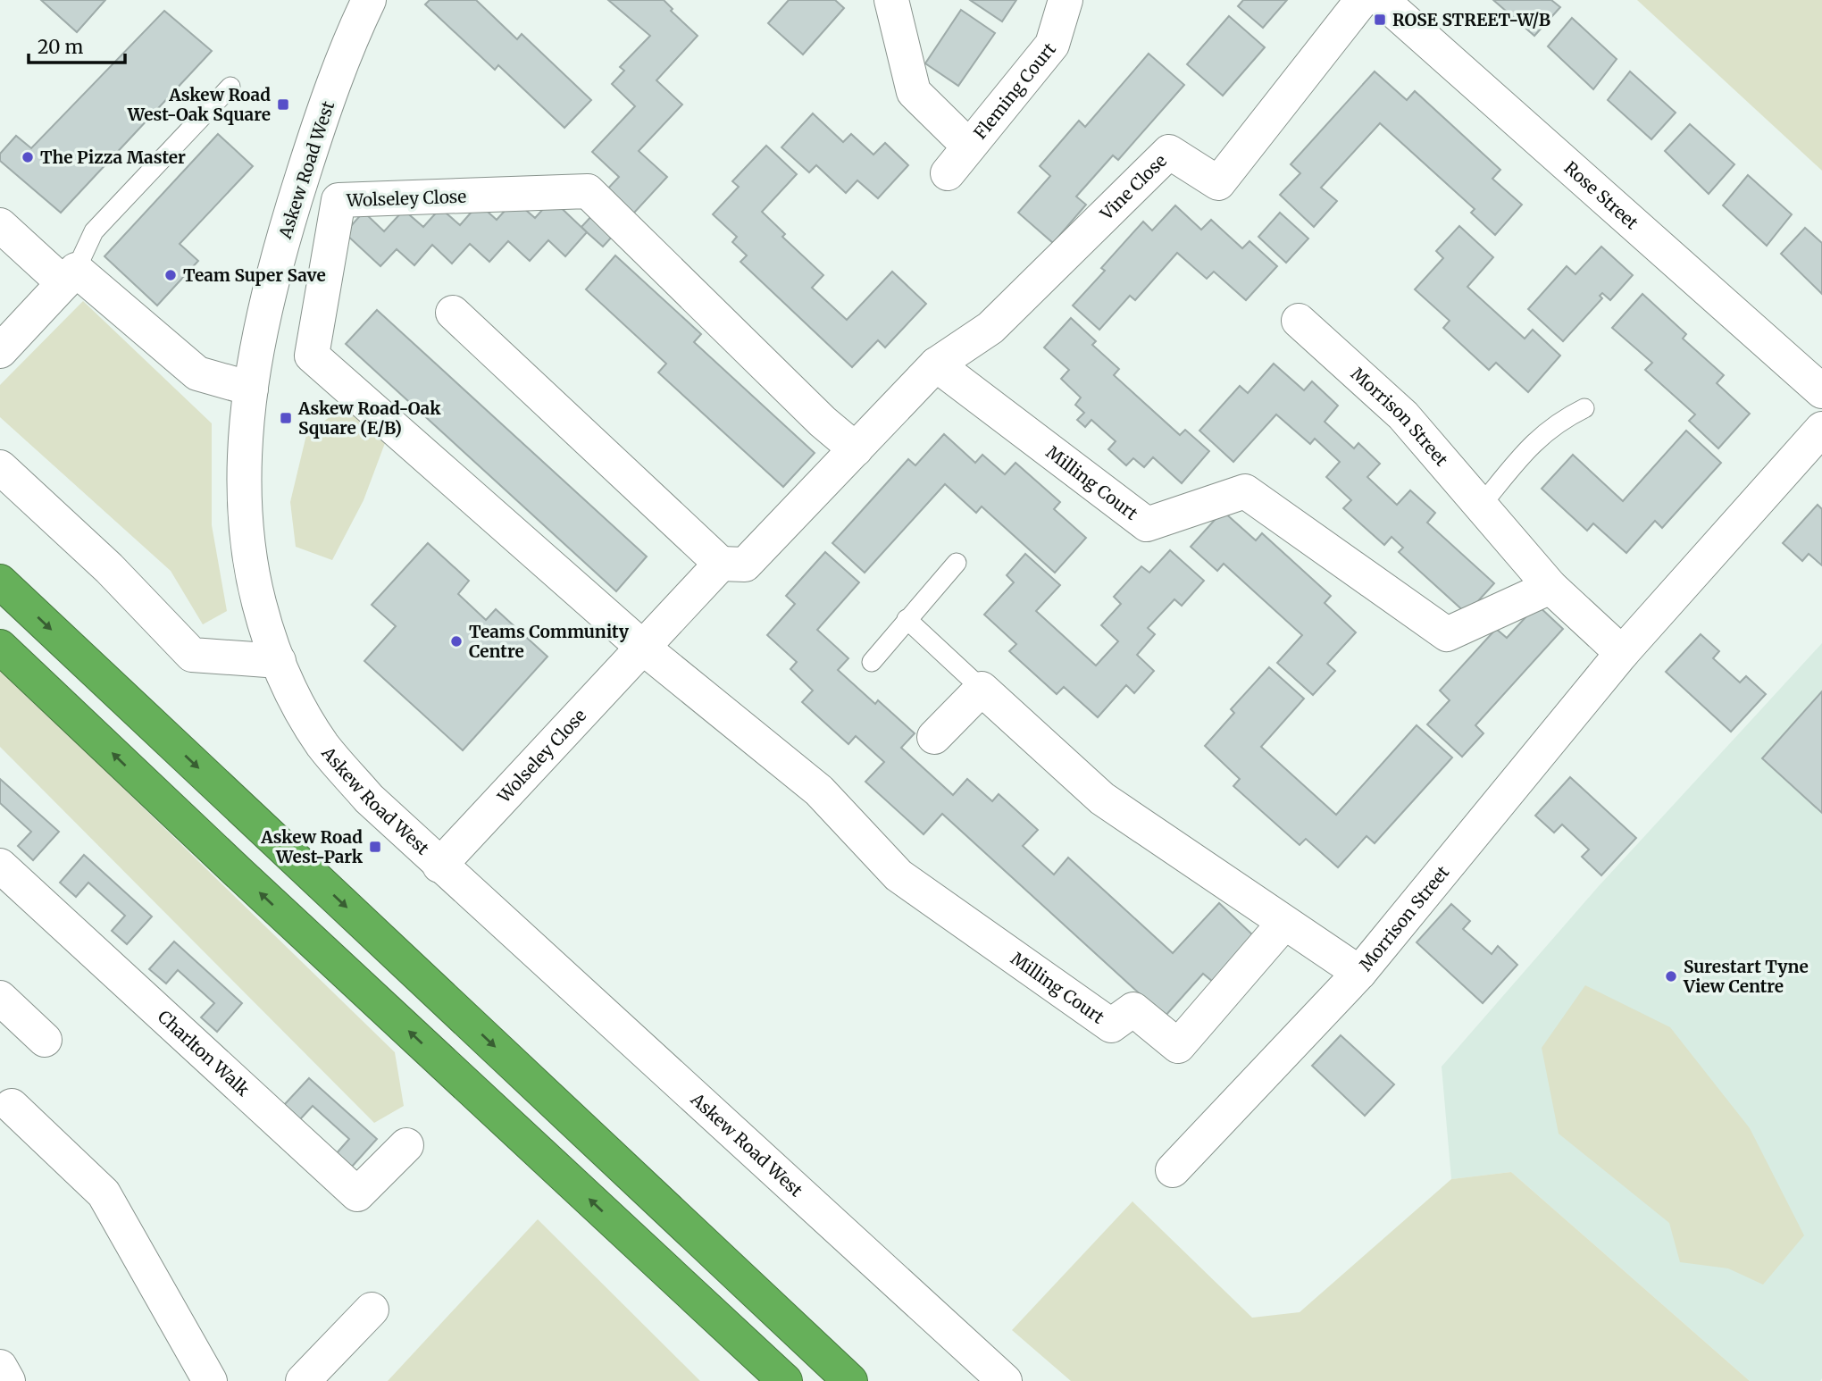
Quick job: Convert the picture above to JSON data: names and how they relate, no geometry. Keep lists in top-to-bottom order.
{
  "streets": {
    "street": [
      "Fleming Court",
      "Askew Road West",
      "Vine Close",
      "Rose Street",
      "Wolseley Close",
      "Morrison Street",
      "Milling Court",
      "Charlton Walk"
    ]
  },
  "crossings": [
    ["Askew Road West", "Wolseley Close"],
    ["Vine Close", "Milling Court"],
    ["Wolseley Close", "Milling Court"],
    ["Morrison Street", "Milling Court"]
  ],
  "places": {
    "transit": [
      "ROSE STREET-W/B",
      "Askew Road West-Oak Square",
      "Askew Road-Oak Square (E/B)",
      "Askew Road West-Park"
    ],
    "other": [
      "The Pizza Master",
      "Team Super Save",
      "Teams Community Centre",
      "Surestart Tyne View Centre"
    ]
  },
  "scale_bar": "20 m"
}
